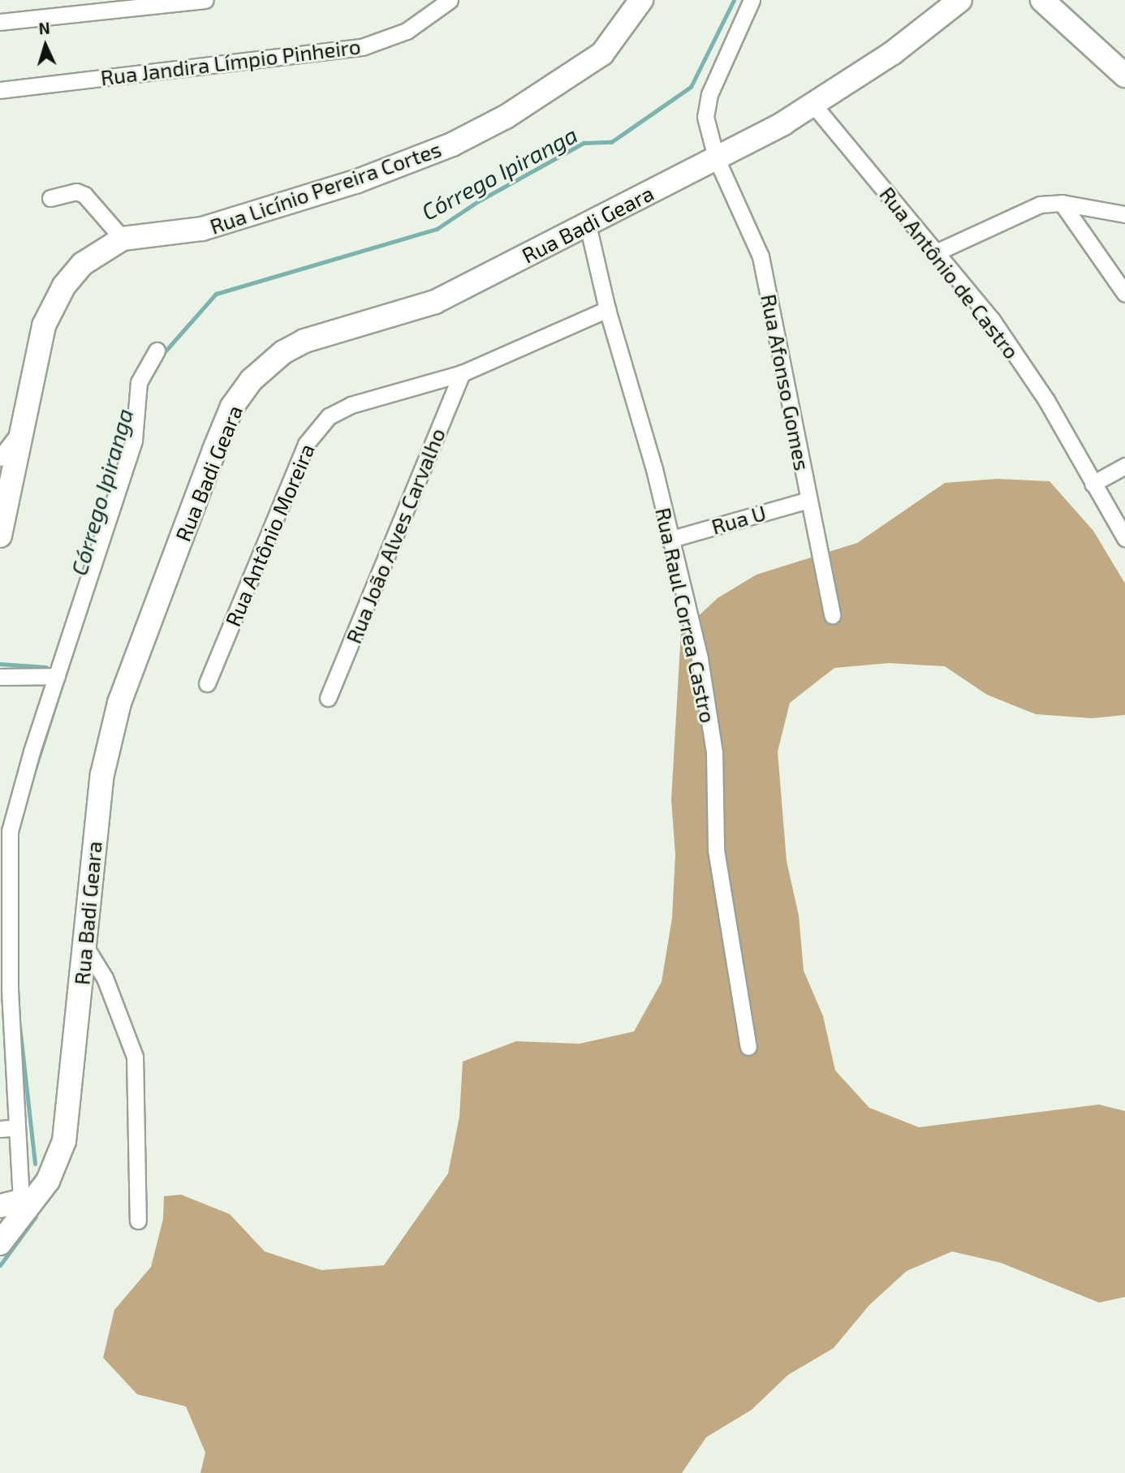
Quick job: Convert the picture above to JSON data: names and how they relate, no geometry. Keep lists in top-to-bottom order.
{
  "streets": {
    "street": [
      "Rua Jandira Límpio Pinheiro",
      "Rua Licínio Pereira Cortes",
      "Rua Badi Geara",
      "Rua Antônio de Castro",
      "Rua Afonso Gomes",
      "Rua U",
      "Rua Antônio Moreira",
      "Rua João Alves Carvalho",
      "Rua Raul Correa Castro"
    ]
  },
  "crossings": [
    ["Rua Badi Geara", "Rua Antônio de Castro"],
    ["Rua Badi Geara", "Rua Afonso Gomes"],
    ["Rua Badi Geara", "Rua Raul Correa Castro"],
    ["Rua Afonso Gomes", "Rua U"],
    ["Rua U", "Rua Raul Correa Castro"],
    ["Rua Antônio Moreira", "Rua João Alves Carvalho"],
    ["Rua Antônio Moreira", "Rua Raul Correa Castro"]
  ],
  "water": ["Córrego Ipiranga"],
  "north": "top"
}
